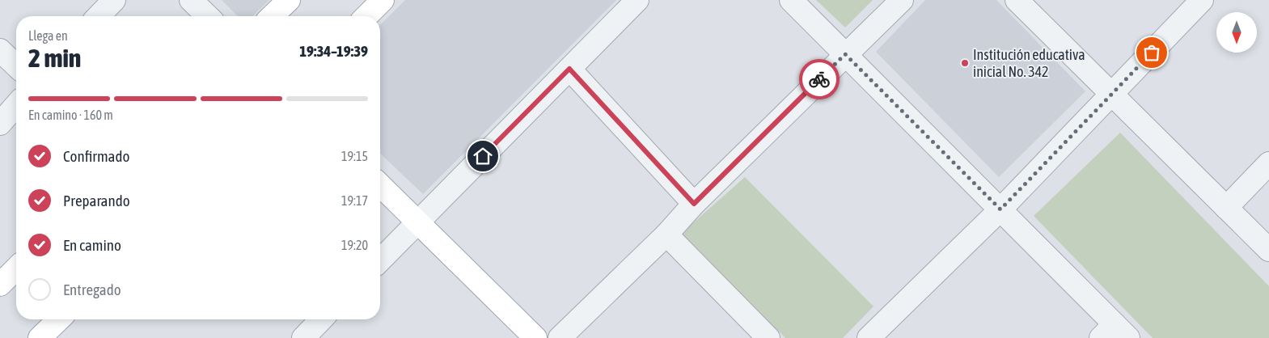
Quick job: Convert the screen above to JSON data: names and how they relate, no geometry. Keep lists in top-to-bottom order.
{
  "places": ["Institución educativa inicial No. 342"],
  "north": "bottom",
  "page": {
    "heading": ["2 min", "Llega en", "19:34–19:39"],
    "bar": "En camino · 160 m",
    "list": [
      ["Confirmado", "19:15"],
      ["Preparando", "19:17"],
      ["En camino", "19:20"],
      "Entregado"
    ]
  }
}
